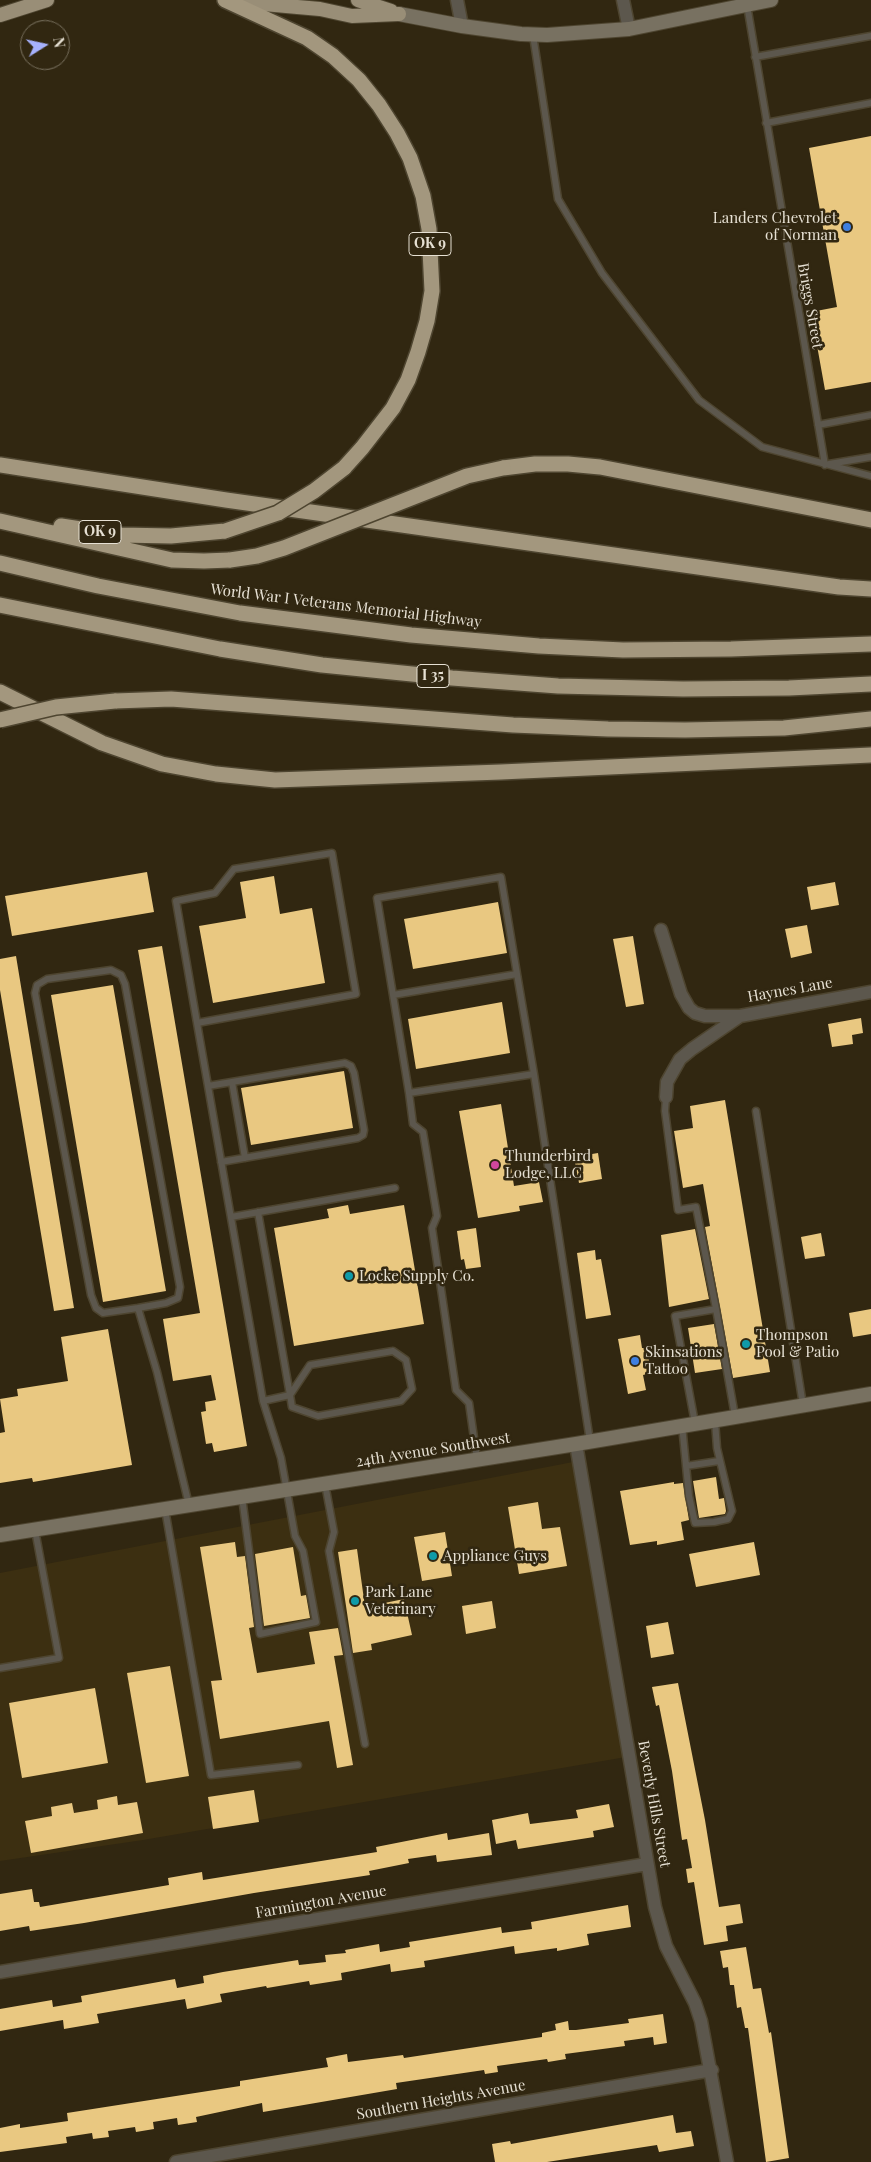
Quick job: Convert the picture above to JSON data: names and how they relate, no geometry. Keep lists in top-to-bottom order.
{
  "streets": {
    "highway": ["OK 9", "World War I Veterans Memorial Highway", "I 35"],
    "main road": ["24th Avenue Southwest"],
    "street": [
      "Haynes Lane",
      "Beverly Hills Street",
      "Farmington Avenue",
      "Southern Heights Avenue"
    ],
    "lane": ["Briggs Street"]
  },
  "crossings": [
    ["24th Avenue Southwest", "Beverly Hills Street"],
    ["Beverly Hills Street", "Farmington Avenue"],
    ["Beverly Hills Street", "Southern Heights Avenue"]
  ],
  "places": [
    "Landers Chevrolet of Norman",
    "Thunderbird Lodge, LLC",
    "Locke Supply Co.",
    "Thompson Pool & Patio",
    "Skinsations Tattoo",
    "Appliance Guys",
    "Park Lane Veterinary"
  ],
  "north": "right"
}
